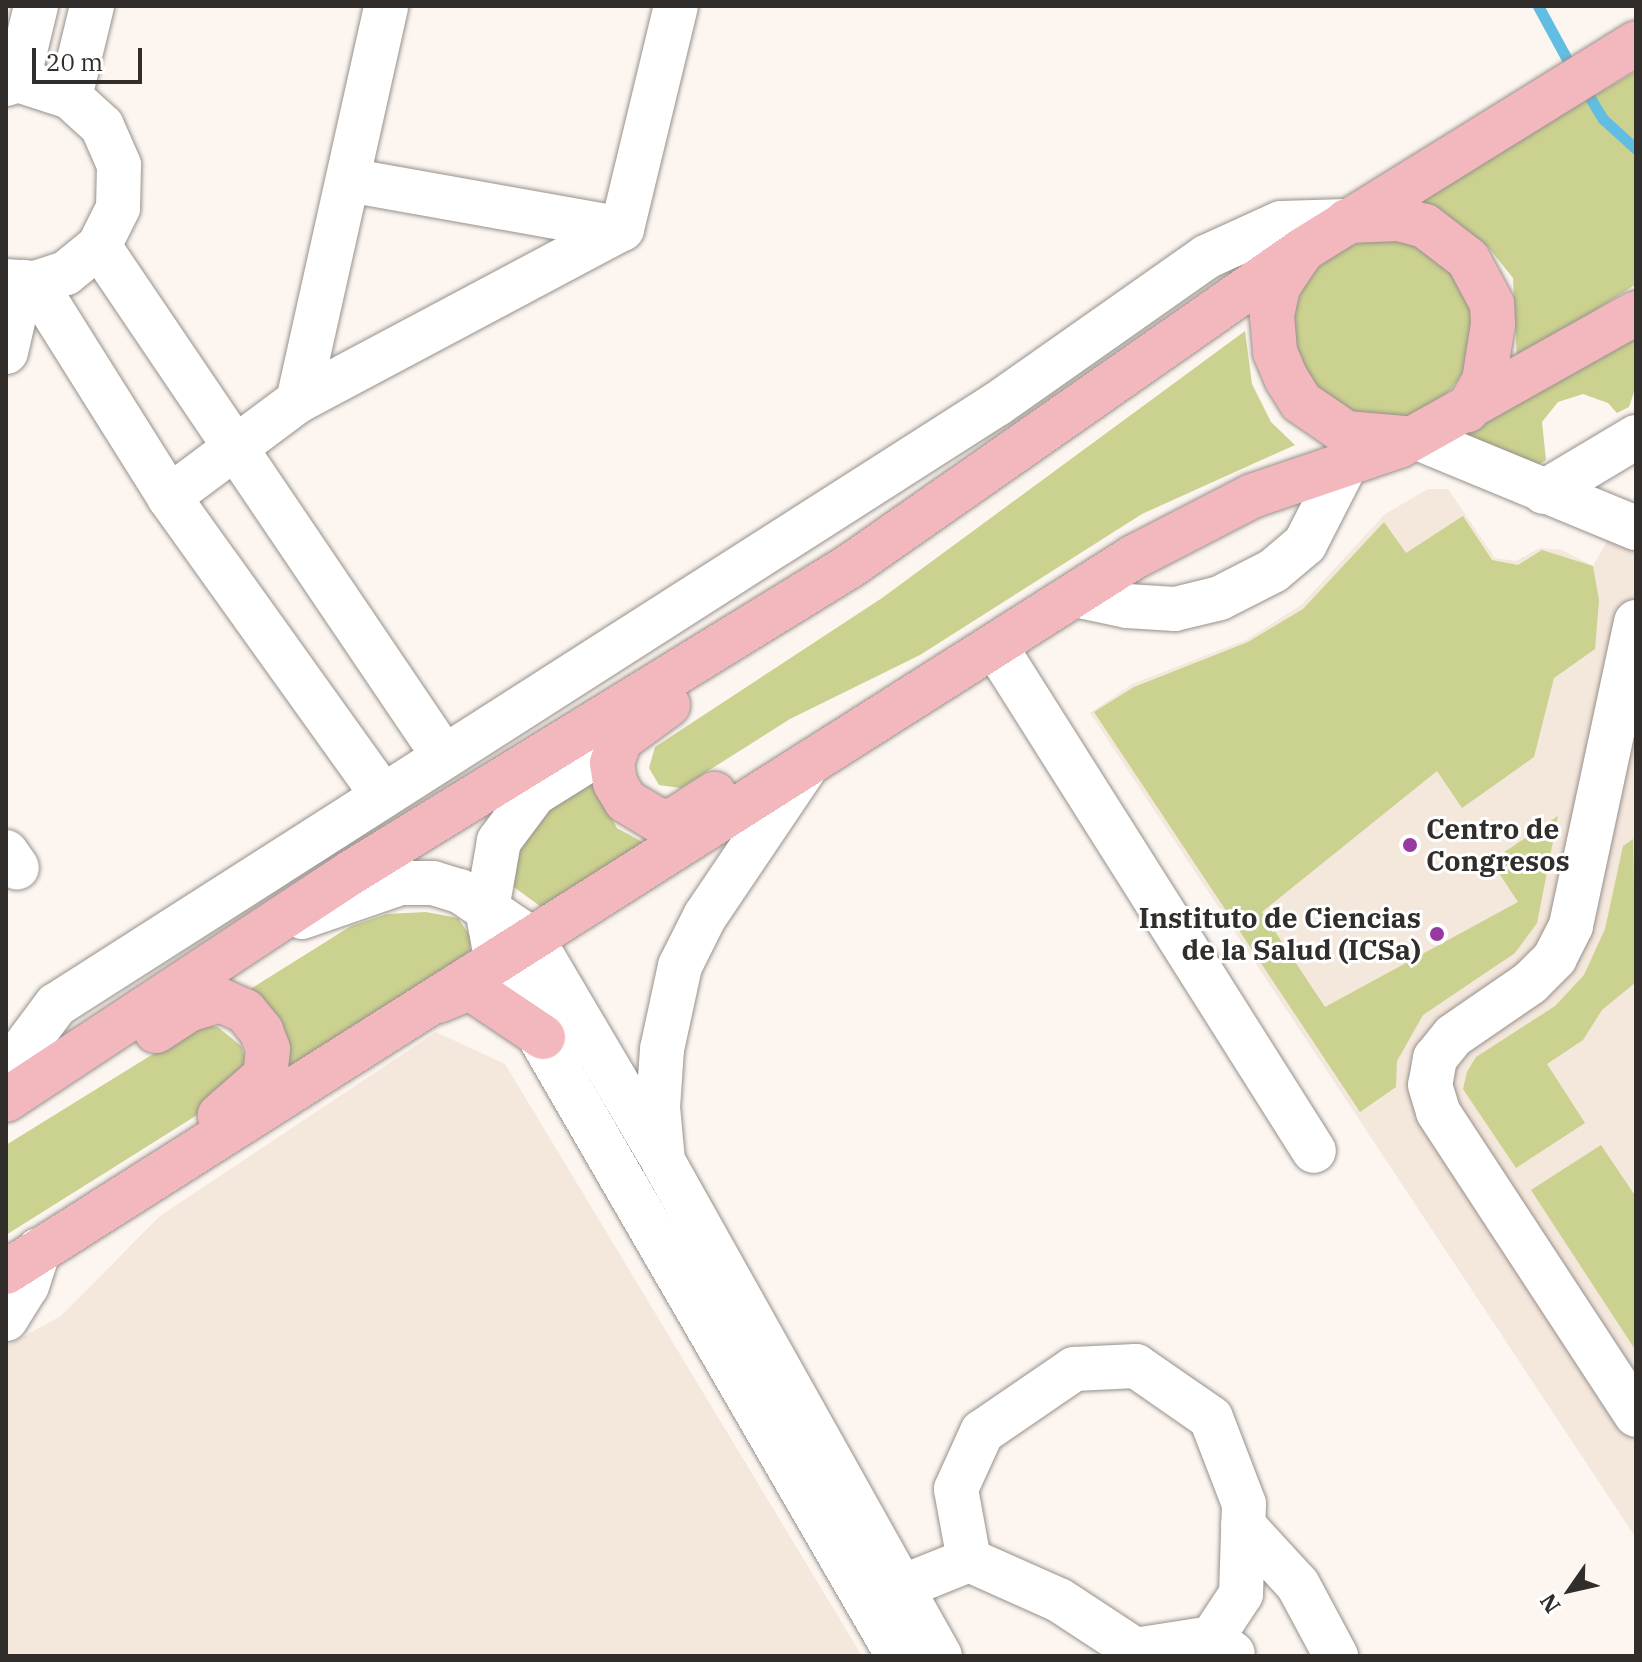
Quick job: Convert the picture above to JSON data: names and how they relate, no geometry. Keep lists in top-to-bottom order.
{
  "places": ["Centro de Congresos", "Instituto de Ciencias de la Salud (ICSa)"],
  "scale_bar": "20 m",
  "north": "bottom left"
}
